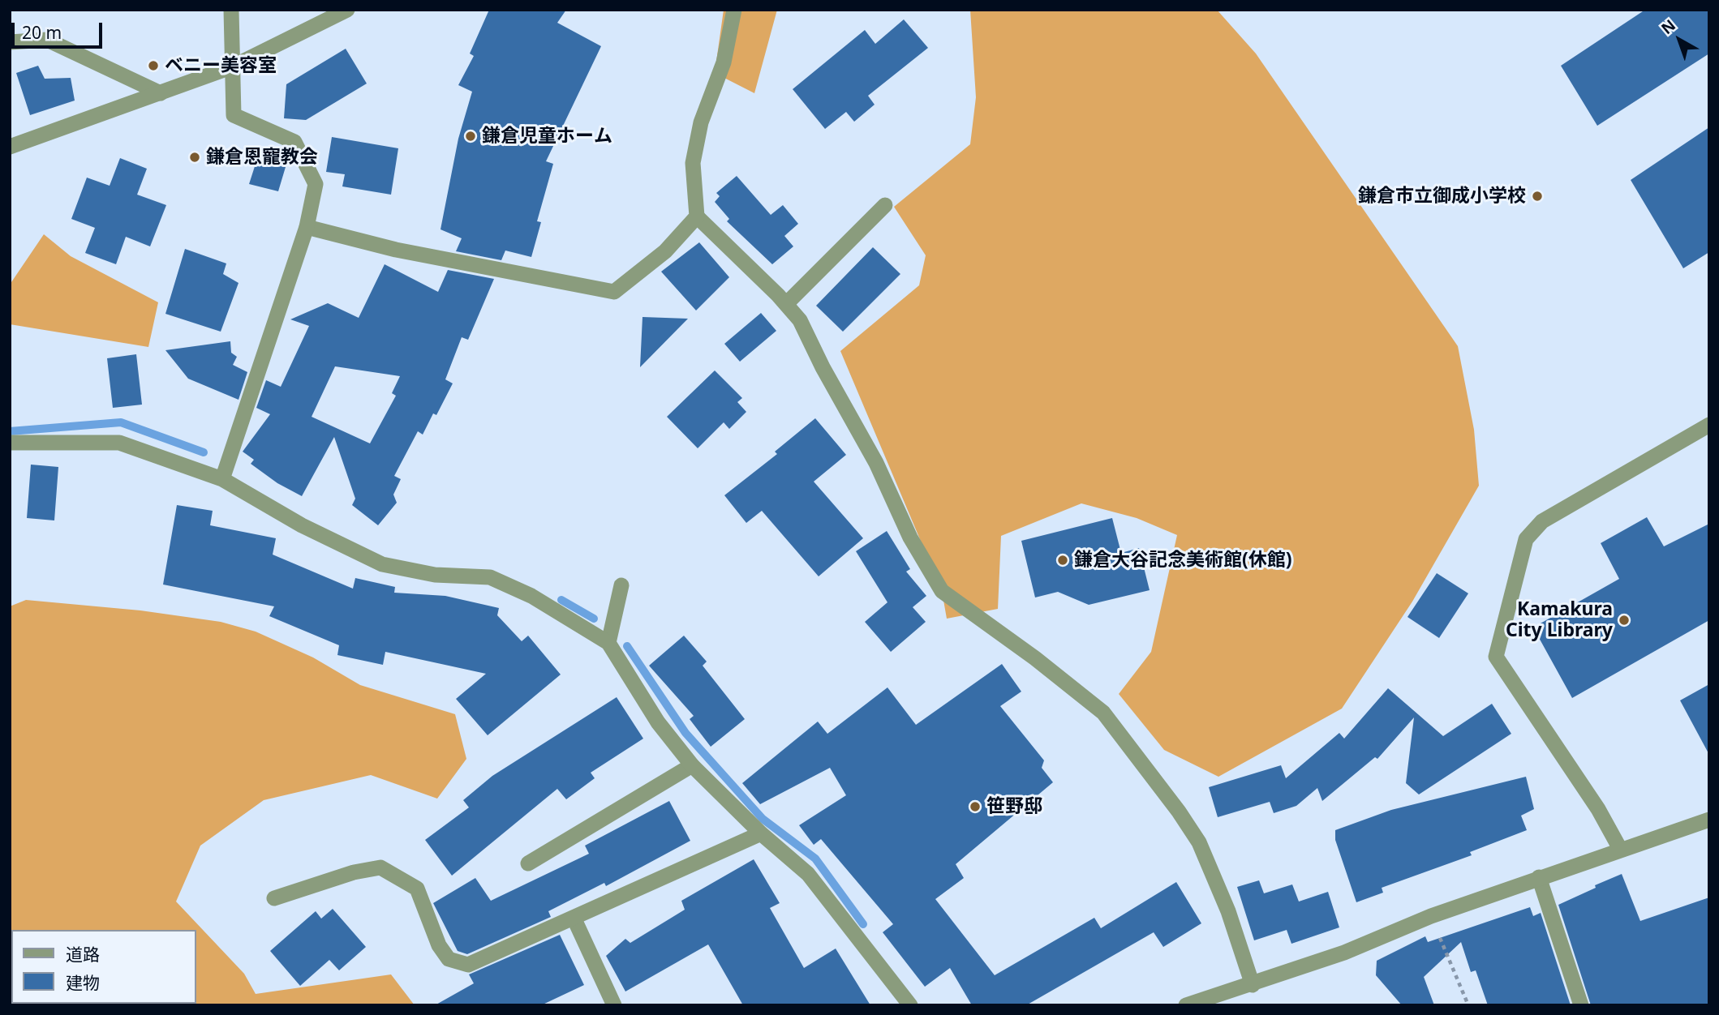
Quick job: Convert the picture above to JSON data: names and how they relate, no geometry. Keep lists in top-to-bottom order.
{
  "places": [
    "ベニー美容室",
    "鎌倉児童ホーム",
    "鎌倉恩寵教会",
    "鎌倉市立御成小学校",
    "鎌倉大谷記念美術館(休館)",
    "Kamakura City Library",
    "笹野邸"
  ],
  "legend": ["道路", "建物"],
  "scale_bar": "20 m",
  "north": "top left"
}
